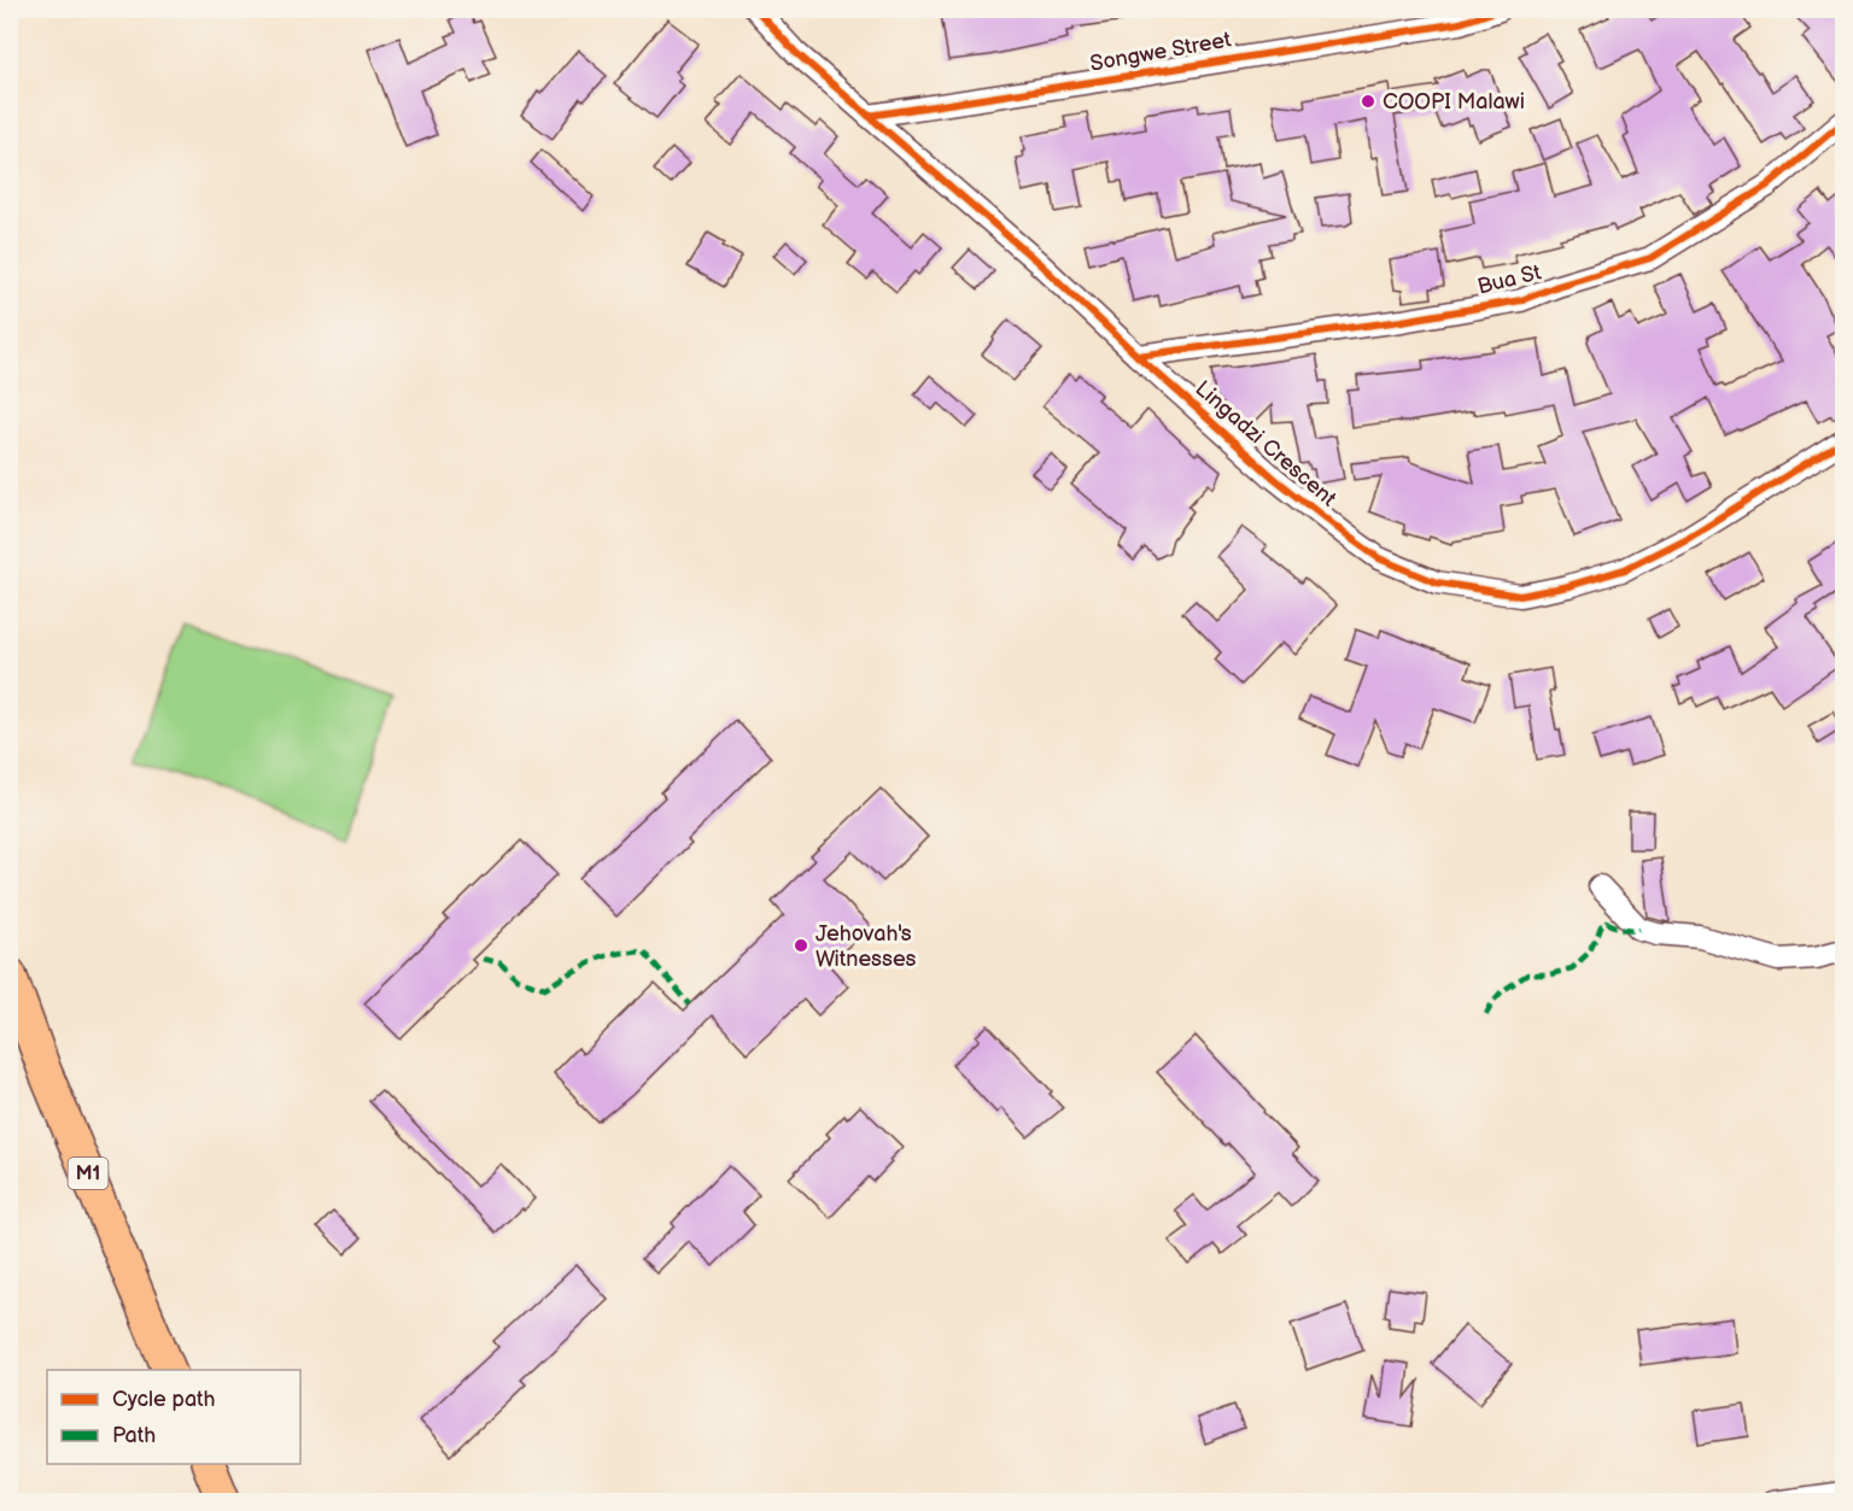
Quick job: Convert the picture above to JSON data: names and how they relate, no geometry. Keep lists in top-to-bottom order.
{
  "streets": {
    "highway": ["M1"],
    "street": ["Songwe Street", "Bua St", "Lingadzi Crescent"]
  },
  "crossings": [
    ["Songwe Street", "Lingadzi Crescent"],
    ["Bua St", "Lingadzi Crescent"]
  ],
  "places": ["COOPI Malawi", "Jehovah's Witnesses"],
  "legend": ["Cycle path", "Path"]
}
